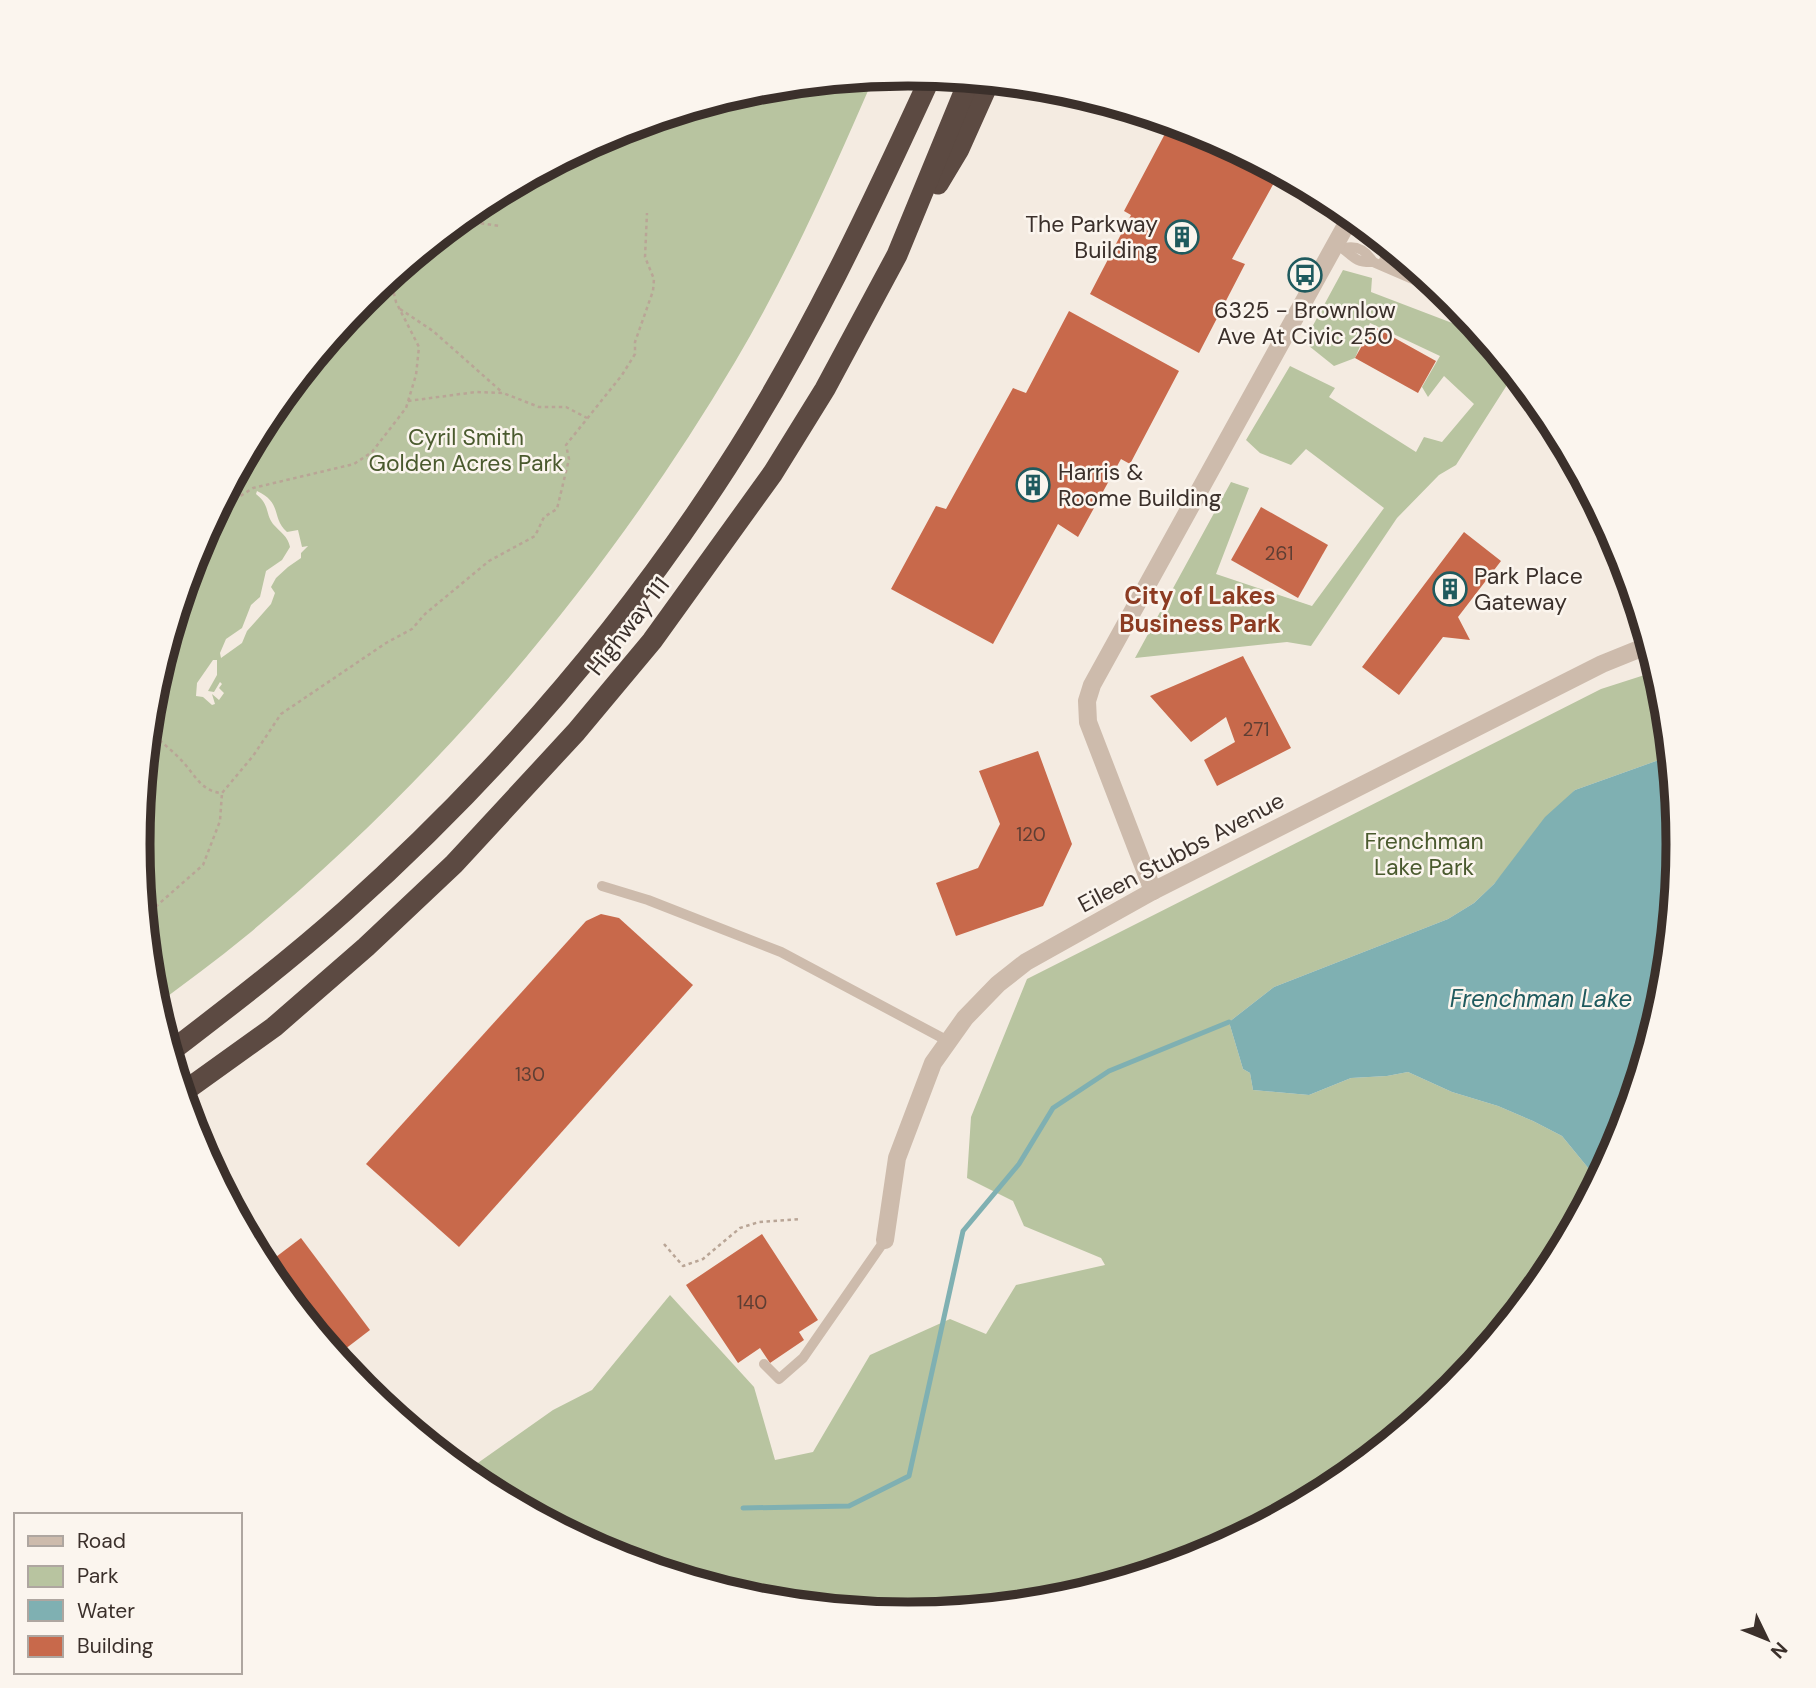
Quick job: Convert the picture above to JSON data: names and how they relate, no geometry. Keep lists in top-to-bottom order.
{
  "streets": {
    "highway": ["Highway 111"],
    "street": ["Eileen Stubbs Avenue"]
  },
  "districts": ["City of Lakes Business Park"],
  "water": ["Frenchman Lake"],
  "parks": ["Cyril Smith Golden Acres Park", "Frenchman Lake Park"],
  "places": {
    "building": ["The Parkway Building", "Harris & Roome Building", "Park Place Gateway"],
    "bus stop": ["6325 - Brownlow Ave At Civic 250"]
  },
  "house_numbers": [
    "261",
    "271",
    "120",
    "130",
    "140"
  ],
  "legend": [
    "Road",
    "Park",
    "Water",
    "Building"
  ],
  "north": "bottom right"
}
